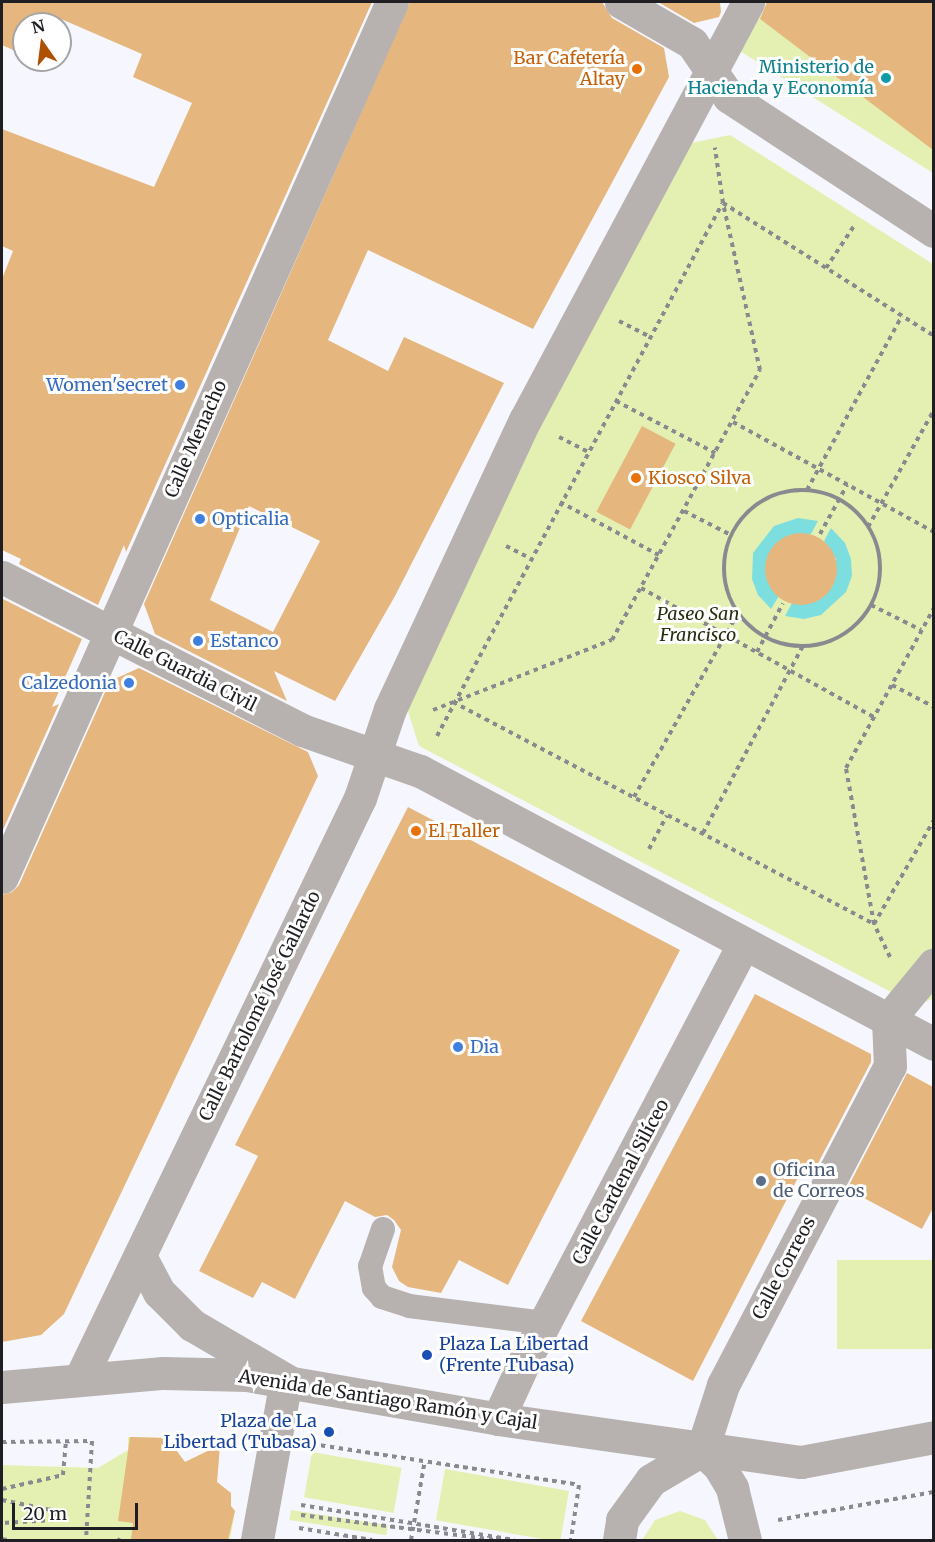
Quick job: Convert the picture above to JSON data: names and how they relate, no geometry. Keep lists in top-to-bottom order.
{
  "streets": {
    "street": [
      "Calle Menacho",
      "Calle Guardia Civil",
      "Calle Bartolomé José Gallardo",
      "Calle Cardenal Silíceo",
      "Calle Correos",
      "Avenida de Santiago Ramón y Cajal"
    ]
  },
  "crossings": [
    ["Calle Menacho", "Calle Guardia Civil"],
    ["Calle Guardia Civil", "Calle Bartolomé José Gallardo"],
    ["Calle Bartolomé José Gallardo", "Avenida de Santiago Ramón y Cajal"],
    ["Calle Cardenal Silíceo", "Avenida de Santiago Ramón y Cajal"],
    ["Calle Correos", "Avenida de Santiago Ramón y Cajal"]
  ],
  "parks": ["Paseo San Francisco"],
  "places": [
    "Bar Cafetería Altay",
    "Ministerio de Hacienda y Economía",
    "Women'secret",
    "Kiosco Silva",
    "Opticalia",
    "Estanco",
    "Calzedonia",
    "El Taller",
    "Dia",
    "Oficina de Correos",
    "Plaza La Libertad (Frente Tubasa)",
    "Plaza de La Libertad (Tubasa)"
  ],
  "scale_bar": "20 m",
  "north": "top"
}
